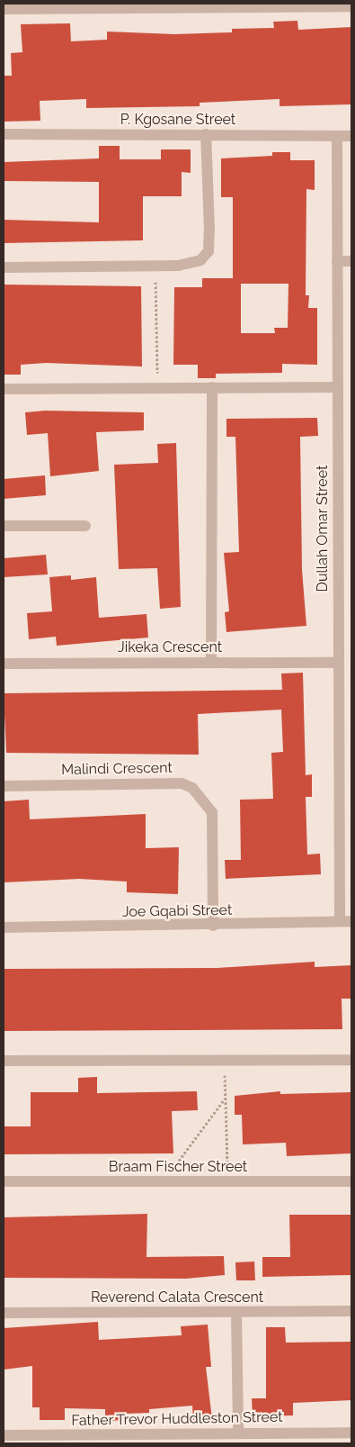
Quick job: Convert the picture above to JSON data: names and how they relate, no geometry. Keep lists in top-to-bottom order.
{
  "streets": {
    "street": [
      "P. Kgosane Street",
      "Dullah Omar Street",
      "Jikeka Crescent",
      "Malindi Crescent",
      "Joe Gqabi Street",
      "Braam Fischer Street",
      "Reverend Calata Crescent",
      "Father Trevor Huddleston Street"
    ]
  },
  "crossings": [
    ["P. Kgosane Street", "Dullah Omar Street"],
    ["Dullah Omar Street", "Jikeka Crescent"],
    ["Dullah Omar Street", "Joe Gqabi Street"],
    ["Malindi Crescent", "Joe Gqabi Street"]
  ]
}
